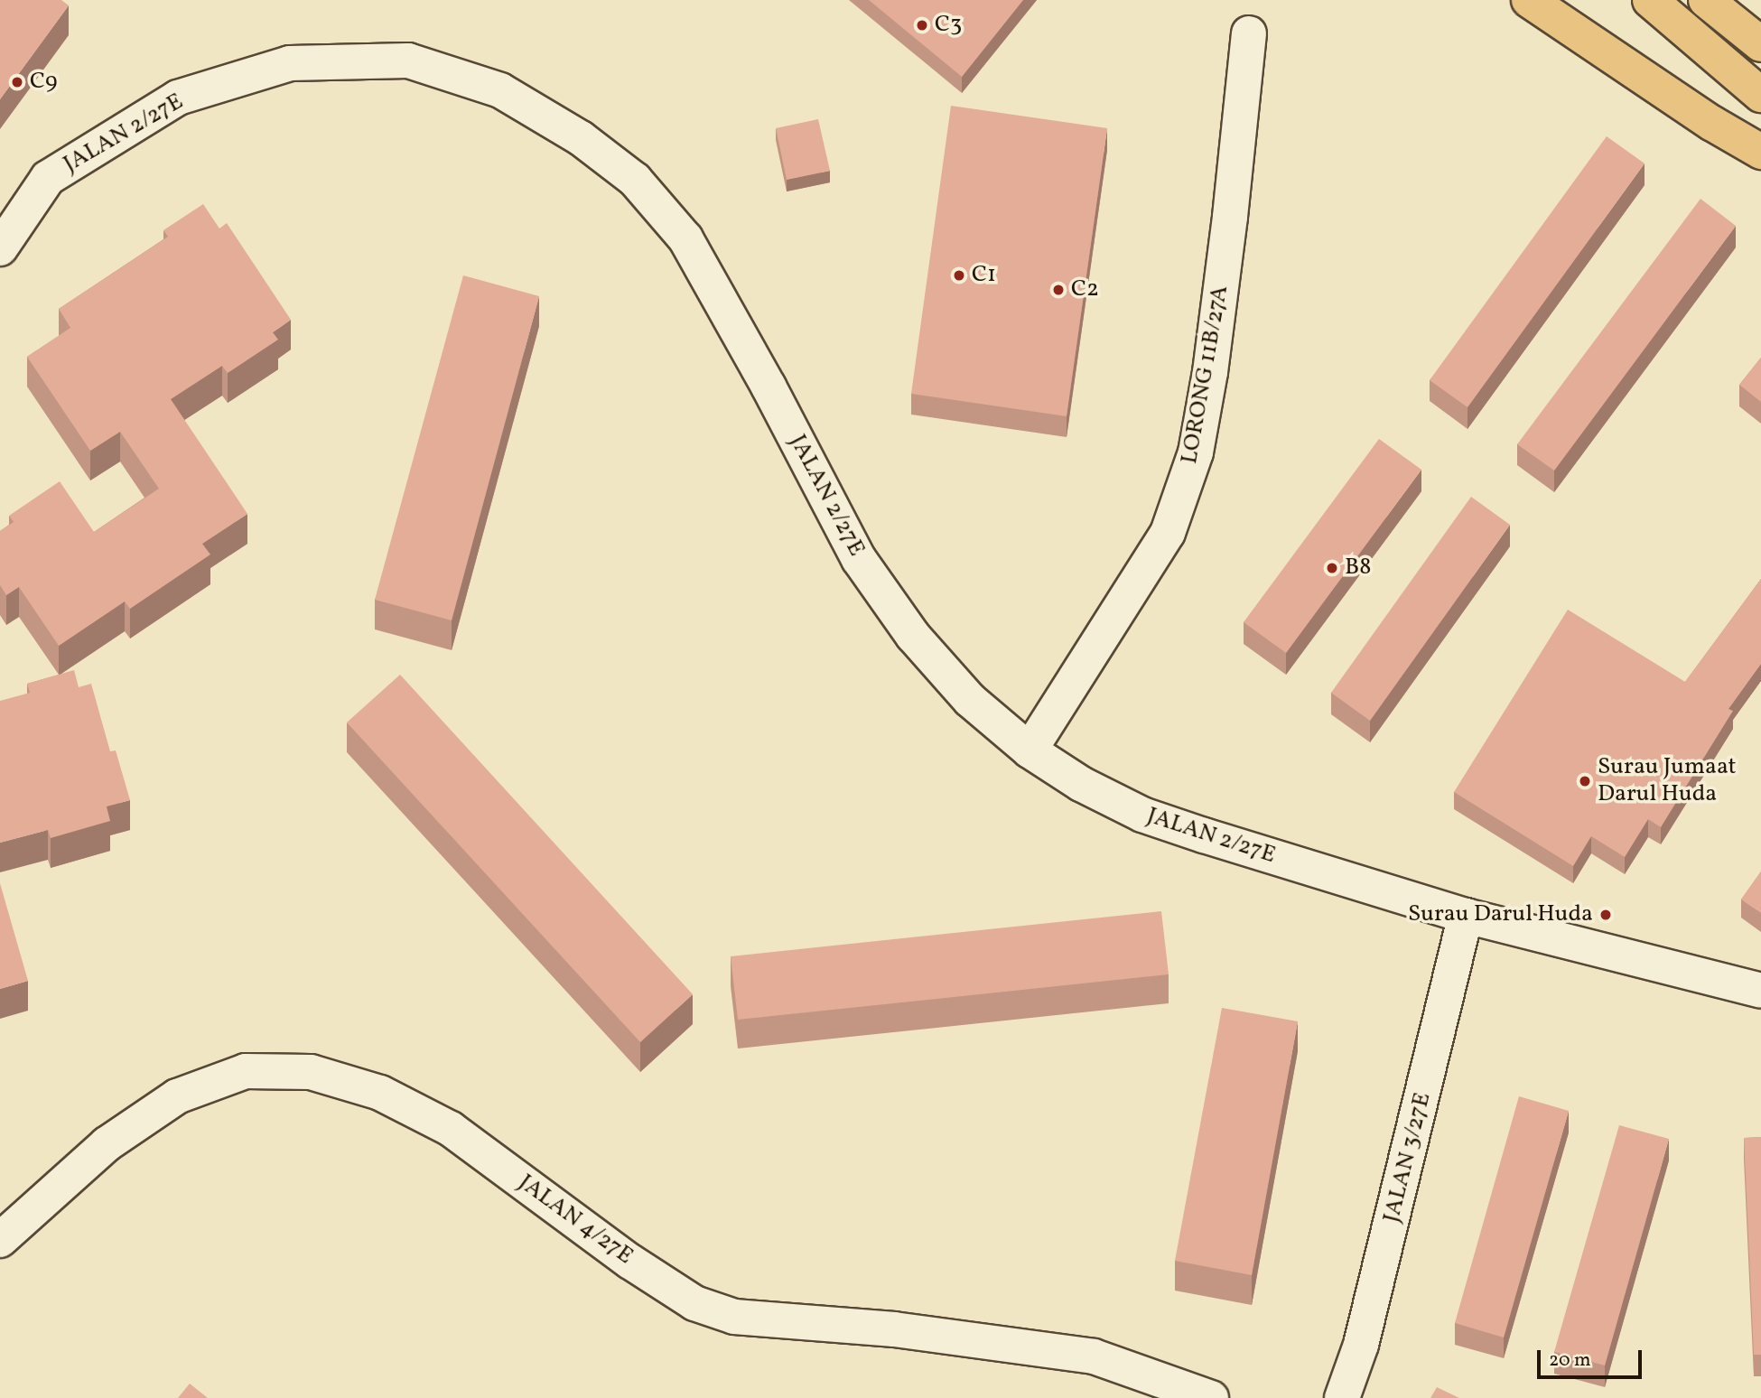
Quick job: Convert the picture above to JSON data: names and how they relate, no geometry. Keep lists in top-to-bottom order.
{
  "streets": {
    "street": [
      "JALAN 2/27E",
      "LORONG 11B/27A",
      "JALAN 3/27E",
      "JALAN 4/27E"
    ]
  },
  "crossings": [
    ["JALAN 2/27E", "LORONG 11B/27A"],
    ["JALAN 2/27E", "JALAN 3/27E"]
  ],
  "places": [
    "C3",
    "C9",
    "C1",
    "C2",
    "B8",
    "Surau Jumaat Darul Huda",
    "Surau Darul Huda"
  ],
  "scale_bar": "20 m"
}
